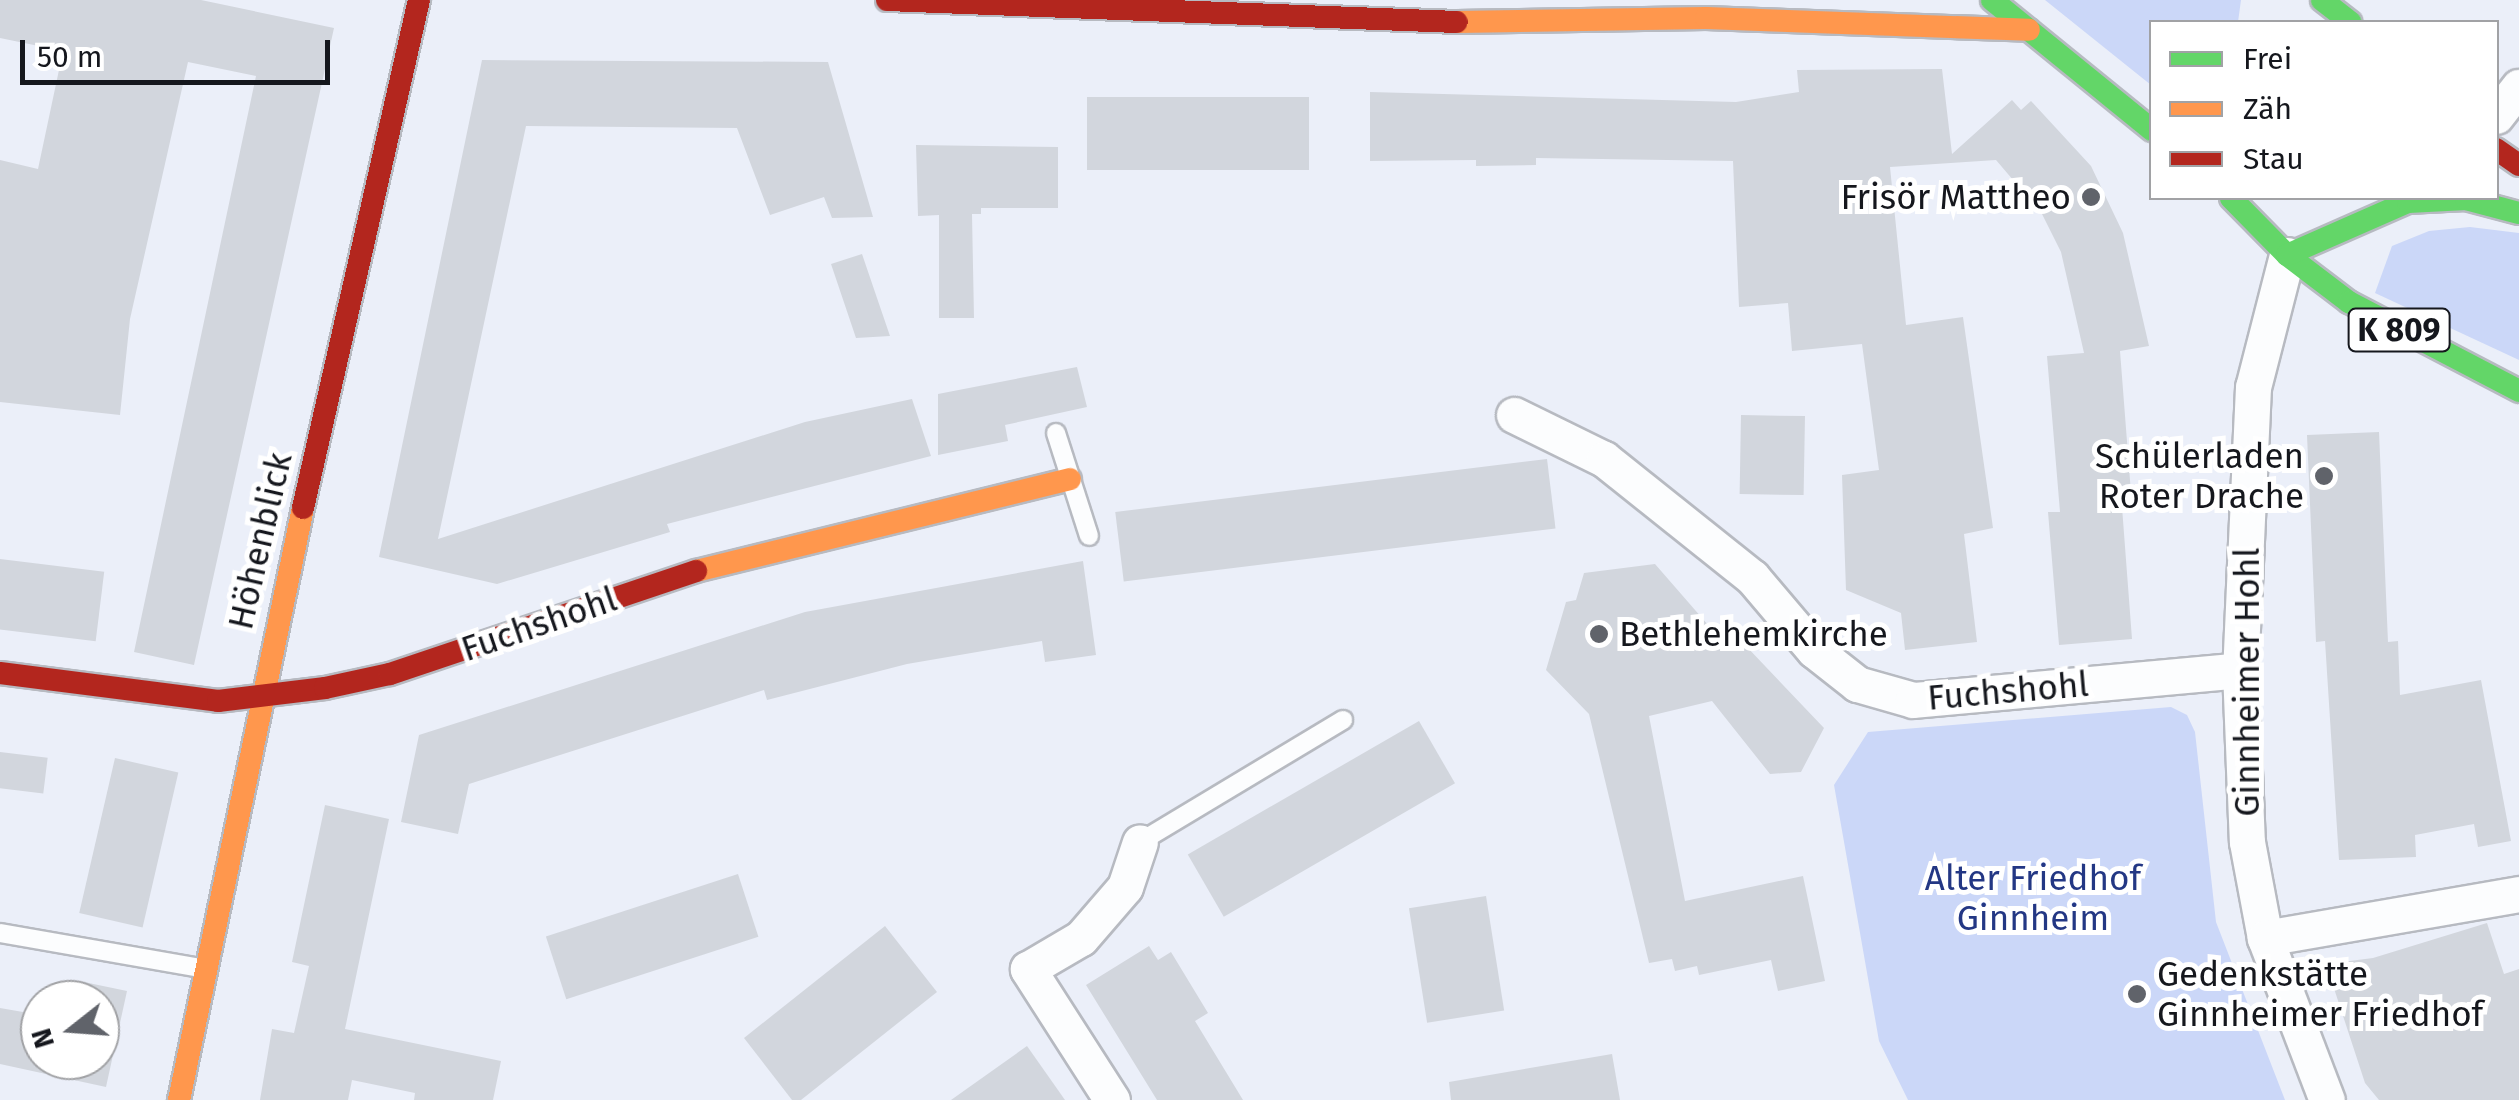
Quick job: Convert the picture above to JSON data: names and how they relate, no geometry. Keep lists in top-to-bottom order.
{
  "streets": {
    "street": [
      "K 809",
      "Höhenblick",
      "Fuchshohl",
      "Ginnheimer Hohl"
    ]
  },
  "crossings": [
    ["K 809", "Ginnheimer Hohl"],
    ["Höhenblick", "Fuchshohl"],
    ["Fuchshohl", "Ginnheimer Hohl"]
  ],
  "parks": ["Alter Friedhof Ginnheim"],
  "places": [
    "Frisör Mattheo",
    "Schülerladen Roter Drache",
    "Bethlehemkirche",
    "Gedenkstätte Ginnheimer Friedhof"
  ],
  "legend": ["Frei", "Zäh", "Stau"],
  "scale_bar": "50 m",
  "north": "left"
}
